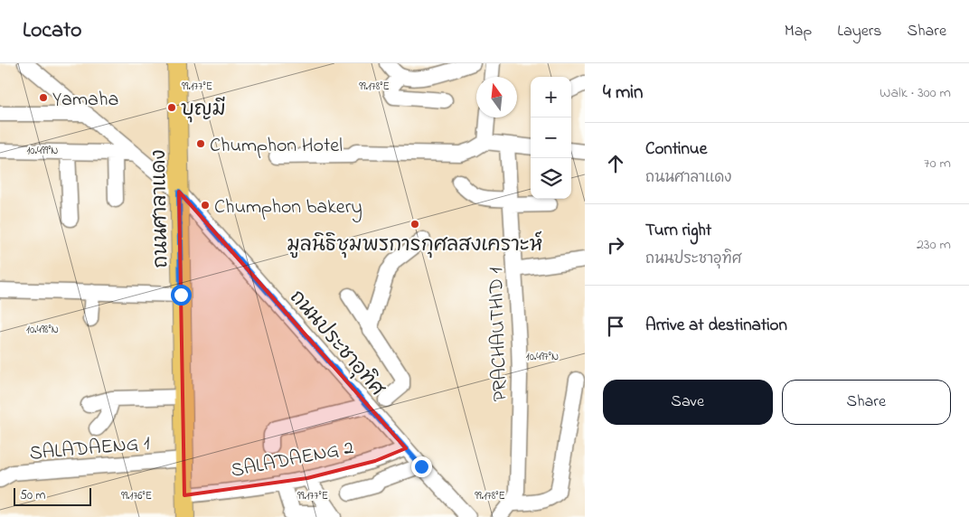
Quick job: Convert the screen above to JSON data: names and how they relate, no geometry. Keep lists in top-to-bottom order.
{
  "streets": {
    "main road": ["ถนนศาลาแดง"],
    "street": [
      "PRACHAUTHID 1",
      "ถนนประชาอุทิศ",
      "SALADAENG 1",
      "SALADAENG 2"
    ]
  },
  "crossings": [
    ["ถนนศาลาแดง", "ถนนประชาอุทิศ"],
    ["ถนนศาลาแดง", "SALADAENG 1"],
    ["ถนนศาลาแดง", "SALADAENG 2"],
    ["ถนนประชาอุทิศ", "SALADAENG 2"]
  ],
  "places": [
    "Yamaha",
    "บุญมี",
    "Chumphon Hotel",
    "Chumphon bakery",
    "มูลนิธิชุมพรการกุศลสงเคราะห์"
  ],
  "scale_bar": "50 m",
  "north": "top",
  "page": {
    "header": "Locato",
    "nav": ["Map", "Layers", "Share"],
    "heading": ["4 min", "Walk · 300 m"],
    "map_buttons": ["+", "−"],
    "list": [
      ["Continue", "ถนนศาลาแดง", "70 m"],
      ["Turn right", "ถนนประชาอุทิศ", "230 m"],
      "Arrive at destination"
    ],
    "buttons": ["Save", "Share"],
    "scale": "50 m"
  },
  "coordinates": [
    "99.177°E",
    "99.178°E",
    "10.499°N",
    "10.498°N",
    "10.497°N",
    "99.176°E"
  ]
}
